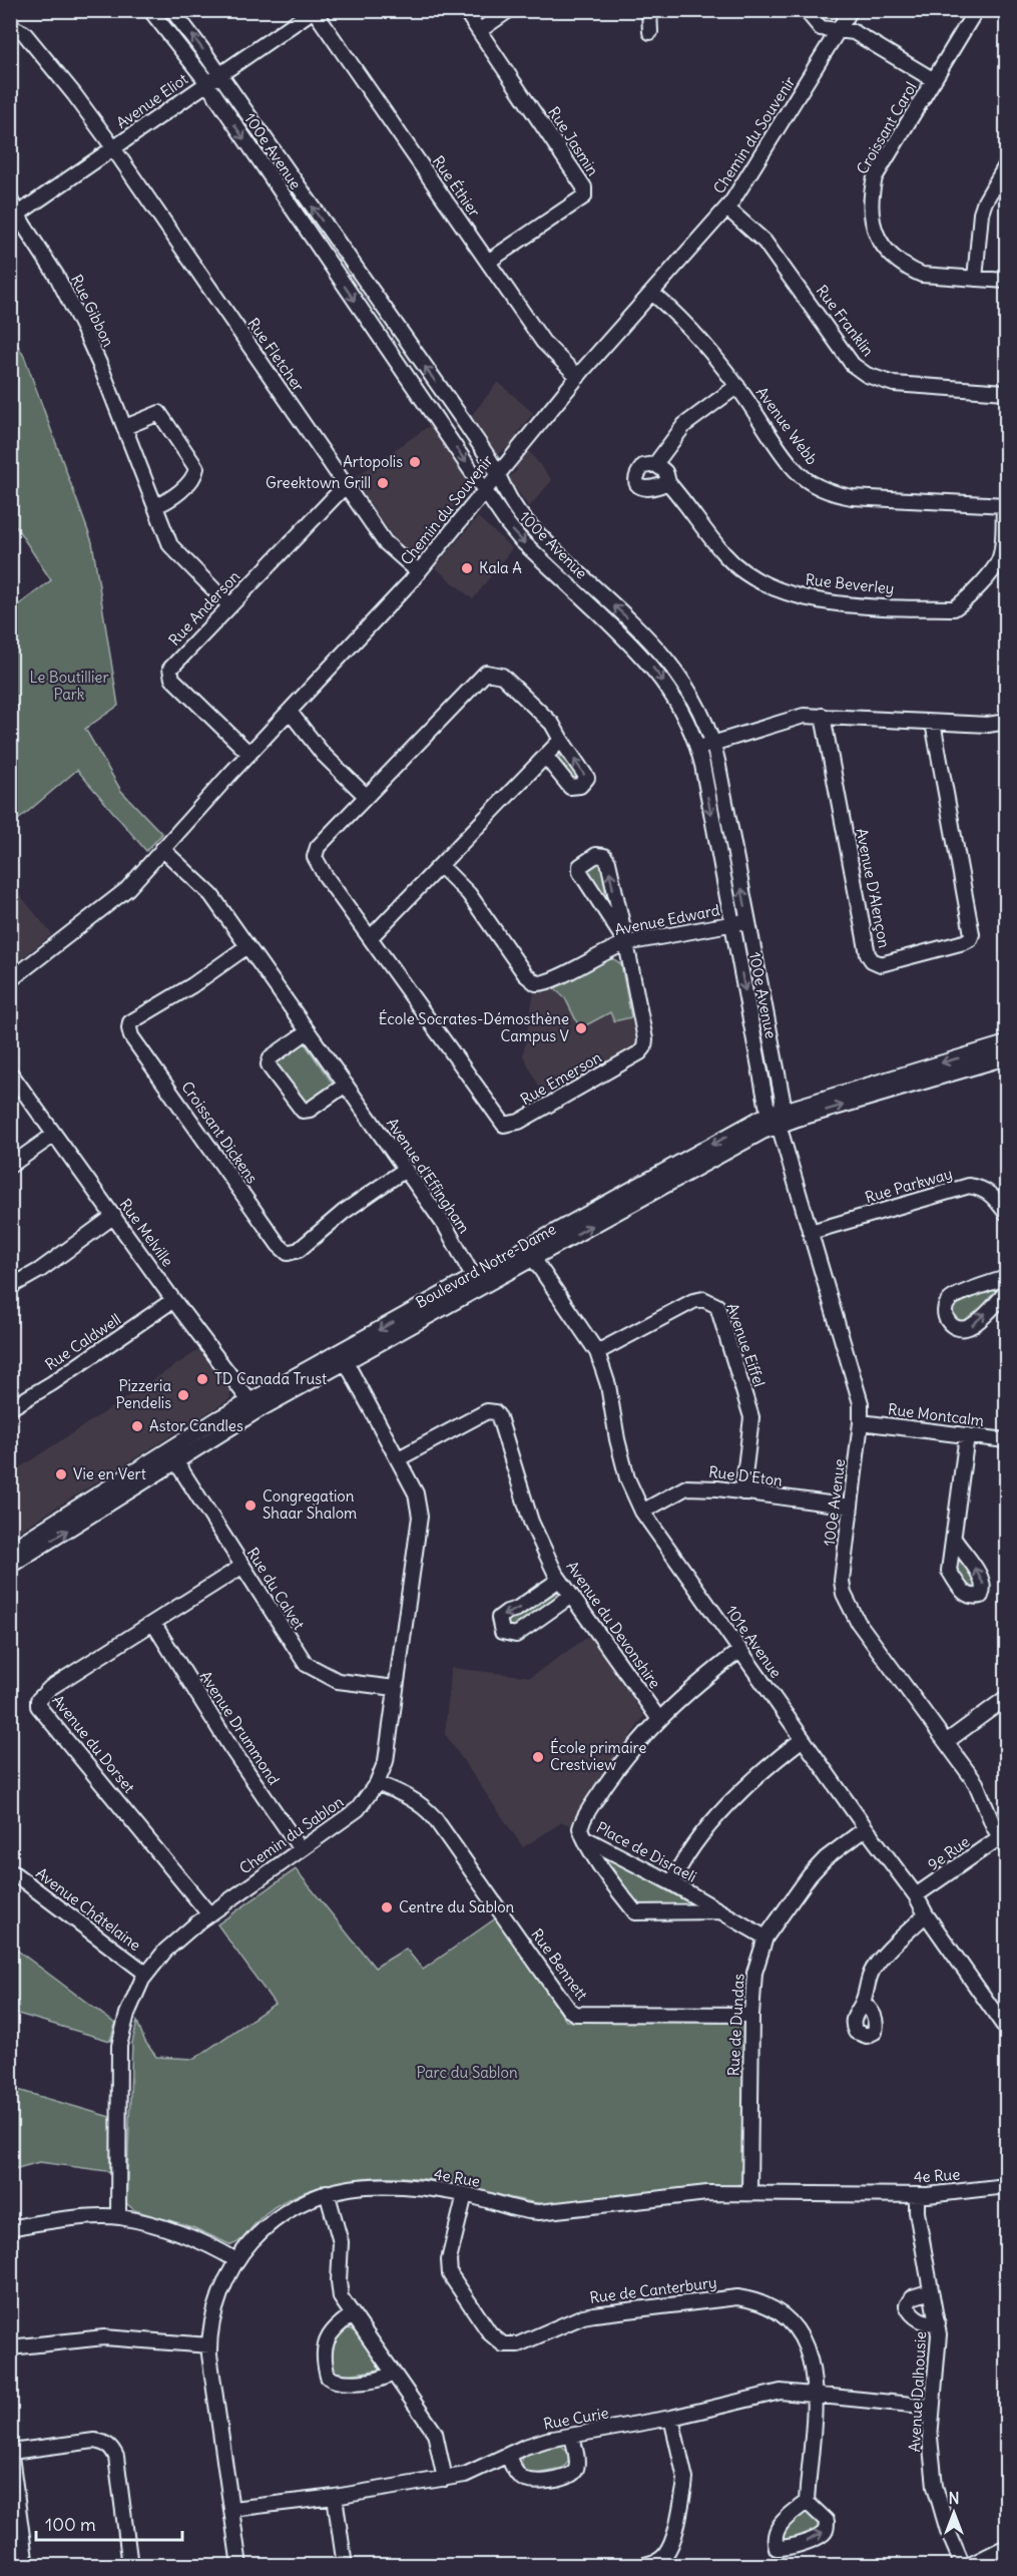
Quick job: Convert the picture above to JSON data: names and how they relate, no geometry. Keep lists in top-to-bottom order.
{
  "streets": {
    "street": [
      "Avenue Eliot",
      "Croissant Carol",
      "Chemin du Souvenir",
      "Rue Jasmin",
      "100e Avenue",
      "Rue Éthier",
      "Rue Gibbon",
      "Rue Franklin",
      "Rue Fletcher",
      "Avenue Webb",
      "Rue Beverley",
      "Rue Anderson",
      "Avenue D'Alençon",
      "Avenue Edward",
      "Rue Emerson",
      "Croissant Dickens",
      "Avenue d'Effingham",
      "Rue Parkway",
      "Rue Melville",
      "Boulevard Notre-Dame",
      "Rue Caldwell",
      "Avenue Eiffel",
      "Rue Montcalm",
      "Rue D'Eton",
      "Rue du Calvet",
      "Avenue du Devonshire",
      "101e Avenue",
      "Avenue Drummond",
      "Avenue du Dorset",
      "Chemin du Sablon",
      "Place de Disraeli",
      "9e Rue",
      "Avenue Châtelaine",
      "Rue Bennett",
      "Rue de Dundas",
      "4e Rue",
      "Rue de Canterbury",
      "Avenue Dalhousie",
      "Rue Curie"
    ]
  },
  "crossings": [
    ["Avenue Eliot", "100e Avenue"],
    ["Avenue Eliot", "Rue Éthier"],
    ["Avenue Eliot", "Rue Gibbon"],
    ["Avenue Eliot", "Rue Fletcher"],
    ["Chemin du Souvenir", "100e Avenue"],
    ["Chemin du Souvenir", "Rue Éthier"],
    ["Chemin du Souvenir", "Rue Franklin"],
    ["Chemin du Souvenir", "Rue Fletcher"],
    ["Chemin du Souvenir", "Avenue Webb"],
    ["Chemin du Souvenir", "Rue Anderson"],
    ["Chemin du Souvenir", "Avenue d'Effingham"],
    ["Rue Jasmin", "Rue Éthier"],
    ["100e Avenue", "Avenue Edward"],
    ["100e Avenue", "Rue Parkway"],
    ["100e Avenue", "Boulevard Notre-Dame"],
    ["100e Avenue", "Rue Montcalm"],
    ["100e Avenue", "Rue D'Eton"],
    ["100e Avenue", "9e Rue"],
    ["Rue Gibbon", "Rue Anderson"],
    ["Rue Fletcher", "Rue Anderson"],
    ["Avenue Webb", "Rue Beverley"],
    ["Avenue Edward", "Rue Emerson"],
    ["Croissant Dickens", "Avenue d'Effingham"],
    ["Avenue d'Effingham", "Boulevard Notre-Dame"],
    ["Rue Melville", "Boulevard Notre-Dame"],
    ["Rue Melville", "Rue Caldwell"],
    ["Boulevard Notre-Dame", "Rue du Calvet"],
    ["Boulevard Notre-Dame", "101e Avenue"],
    ["Boulevard Notre-Dame", "Chemin du Sablon"],
    ["Avenue Eiffel", "Rue D'Eton"],
    ["Avenue Eiffel", "101e Avenue"],
    ["Rue D'Eton", "101e Avenue"],
    ["Rue du Calvet", "Avenue du Dorset"],
    ["Rue du Calvet", "Chemin du Sablon"],
    ["Avenue du Devonshire", "Chemin du Sablon"],
    ["101e Avenue", "9e Rue"],
    ["101e Avenue", "Rue de Dundas"],
    ["Avenue Drummond", "Avenue du Dorset"],
    ["Avenue Drummond", "Chemin du Sablon"],
    ["Avenue du Dorset", "Chemin du Sablon"],
    ["Chemin du Sablon", "Avenue Châtelaine"],
    ["Chemin du Sablon", "Rue Bennett"],
    ["Place de Disraeli", "Rue de Dundas"],
    ["Rue Bennett", "Rue de Dundas"],
    ["Rue de Dundas", "4e Rue"],
    ["4e Rue", "Rue de Canterbury"],
    ["4e Rue", "Avenue Dalhousie"],
    ["4e Rue", "Rue Curie"],
    ["Rue de Canterbury", "Rue Curie"],
    ["Avenue Dalhousie", "Rue Curie"]
  ],
  "parks": ["Le Boutillier Park", "Parc du Sablon"],
  "places": [
    "Artopolis",
    "Greektown Grill",
    "Kala A",
    "École Socrates-Démosthène Campus V",
    "TD Canada Trust",
    "Pizzeria Pendelis",
    "Astor Candles",
    "Vie en Vert",
    "Congregation Shaar Shalom",
    "École primaire Crestview",
    "Centre du Sablon"
  ],
  "scale_bar": "100 m",
  "north": "top"
}
